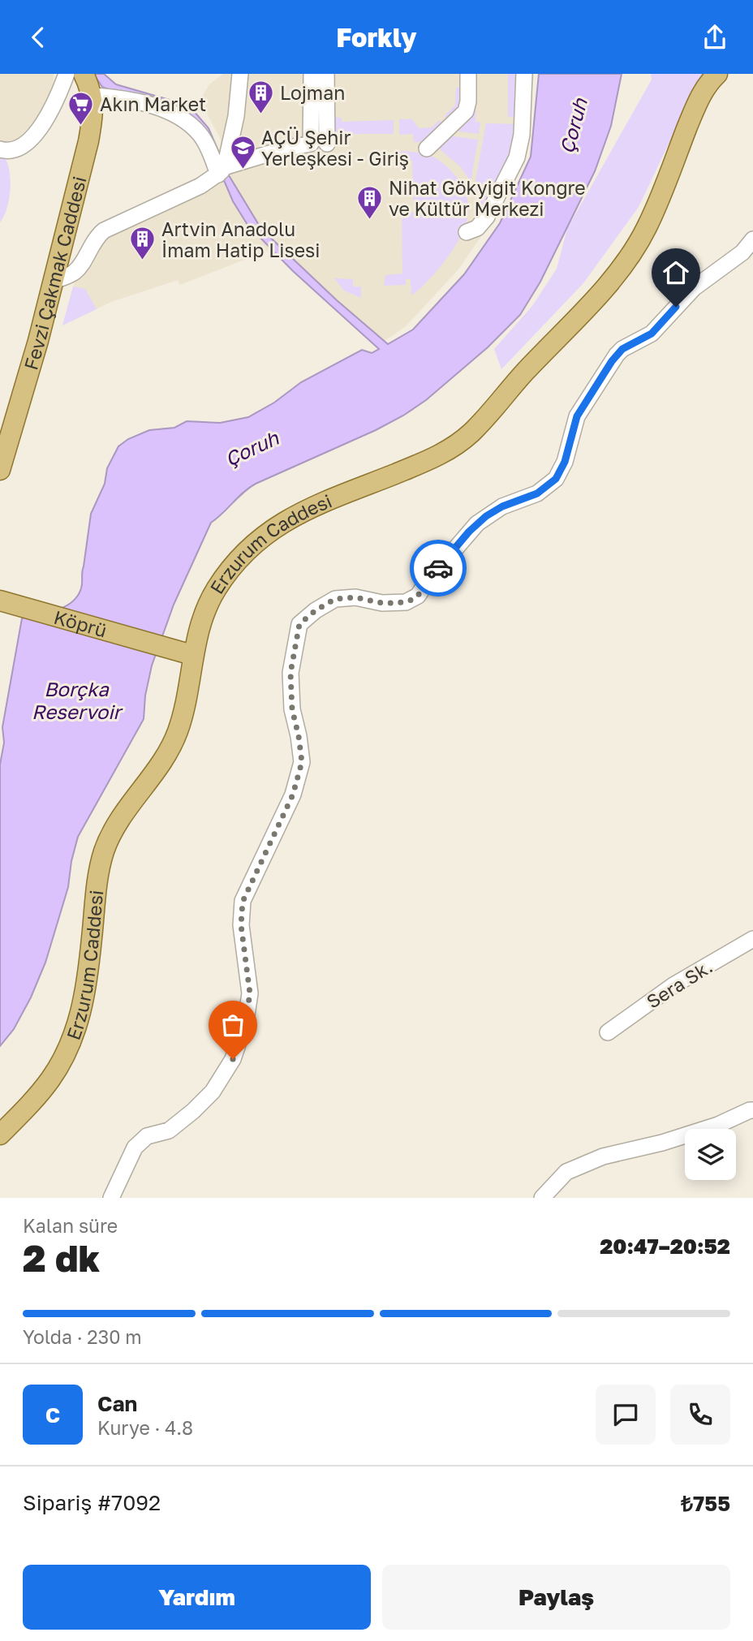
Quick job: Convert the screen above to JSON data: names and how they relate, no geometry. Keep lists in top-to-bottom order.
{
  "streets": {
    "main road": ["Fevzi Çakmak Caddesi", "Erzurum Caddesi", "Köprü"],
    "street": ["Sera Sk."]
  },
  "crossings": [
    ["Erzurum Caddesi", "Köprü"]
  ],
  "water": ["Çoruh", "Borçka Reservoir"],
  "places": {
    "building": ["Lojman", "Nihat Gökyiğit Kongre ve Kültür Merkezi", "Artvin Anadolu İmam Hatip Lisesi"],
    "supermarket": ["Akın Market"],
    "school or university": ["AÇÜ Şehir Yerleşkesi - Giriş"]
  },
  "page": {
    "header": "Forkly",
    "heading": ["2 dk", "Kalan süre", "20:47–20:52"],
    "panel": [
      "Can",
      "Kurye · 4.8",
      "Sipariş #7092",
      "₺755"
    ],
    "bar": "Yolda · 230 m",
    "round": "C",
    "buttons": ["Yardım", "Paylaş"]
  }
}
